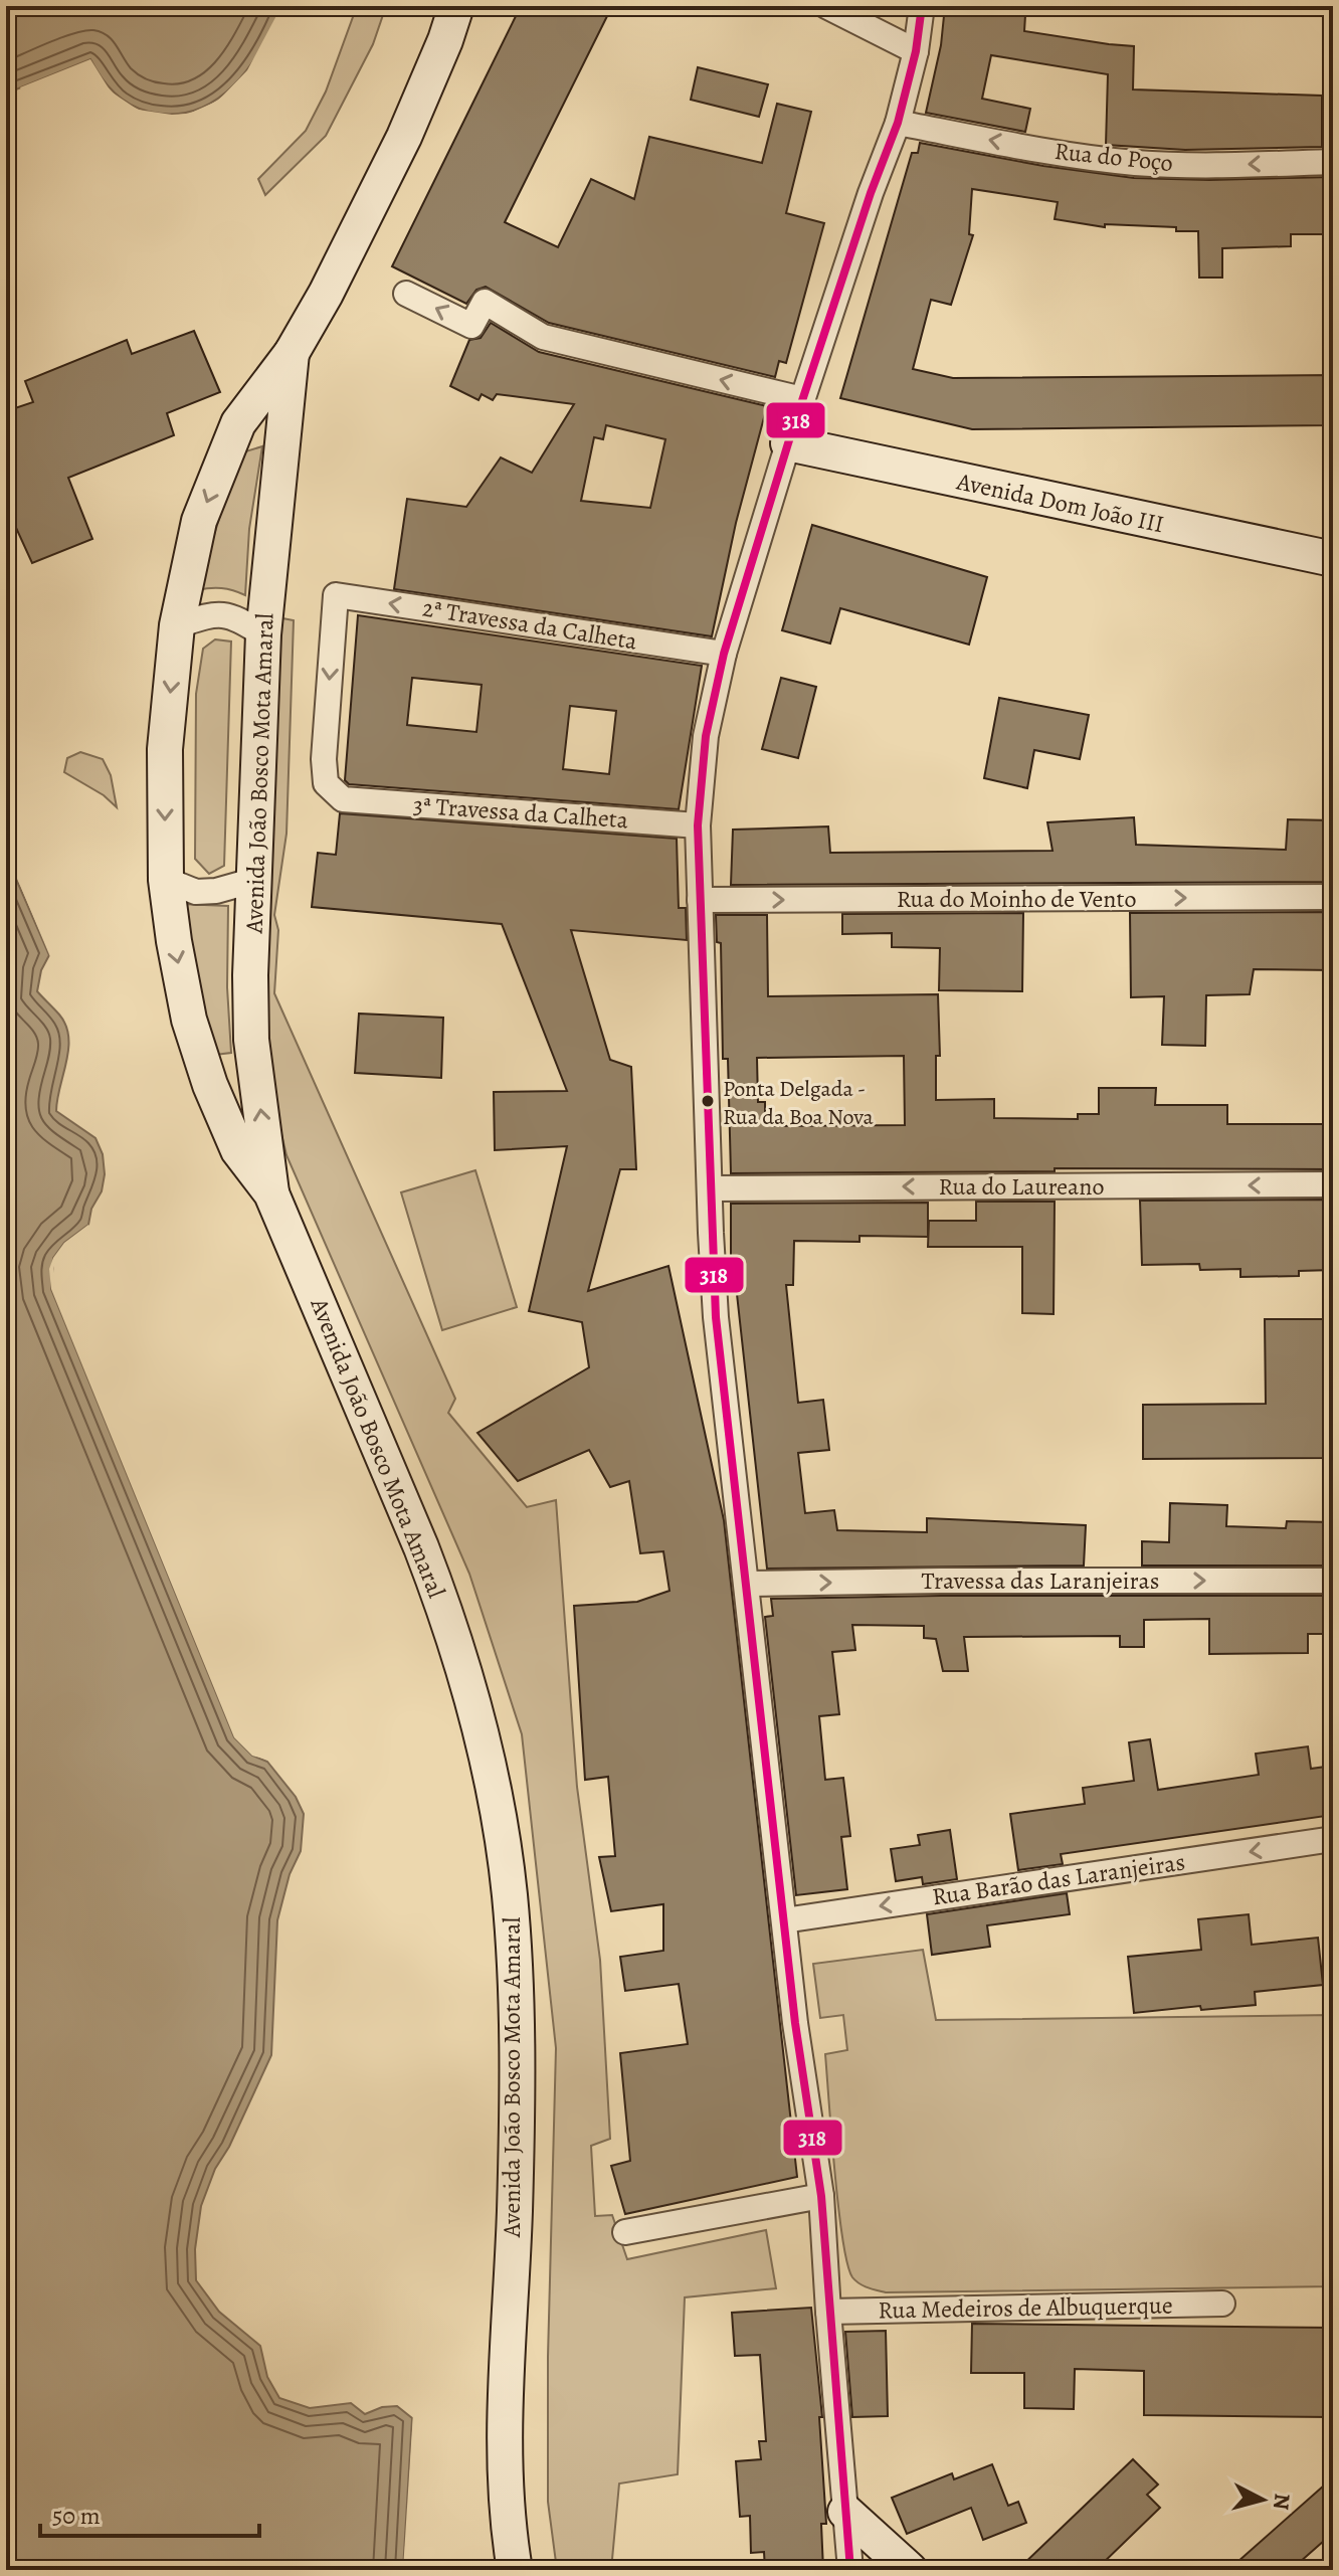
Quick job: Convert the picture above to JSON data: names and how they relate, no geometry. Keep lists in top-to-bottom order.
{
  "streets": {
    "main road": ["Avenida Dom João III", "Avenida João Bosco Mota Amaral"],
    "street": [
      "Rua do Poço",
      "2ª Travessa da Calheta",
      "3ª Travessa da Calheta",
      "Rua do Moinho de Vento",
      "Rua do Laureano",
      "Travessa das Laranjeiras",
      "Rua Barão das Laranjeiras",
      "Rua Medeiros de Albuquerque"
    ]
  },
  "crossings": [
    ["2ª Travessa da Calheta", "3ª Travessa da Calheta"]
  ],
  "one_way": [
    "Rua do Poço",
    "Rua do Moinho de Vento",
    "Rua do Laureano",
    "Travessa das Laranjeiras",
    "Rua Barão das Laranjeiras"
  ],
  "places": ["Ponta Delgada - Rua da Boa Nova"],
  "lines": ["transit line 318"],
  "scale_bar": "50 m",
  "north": "right"
}
